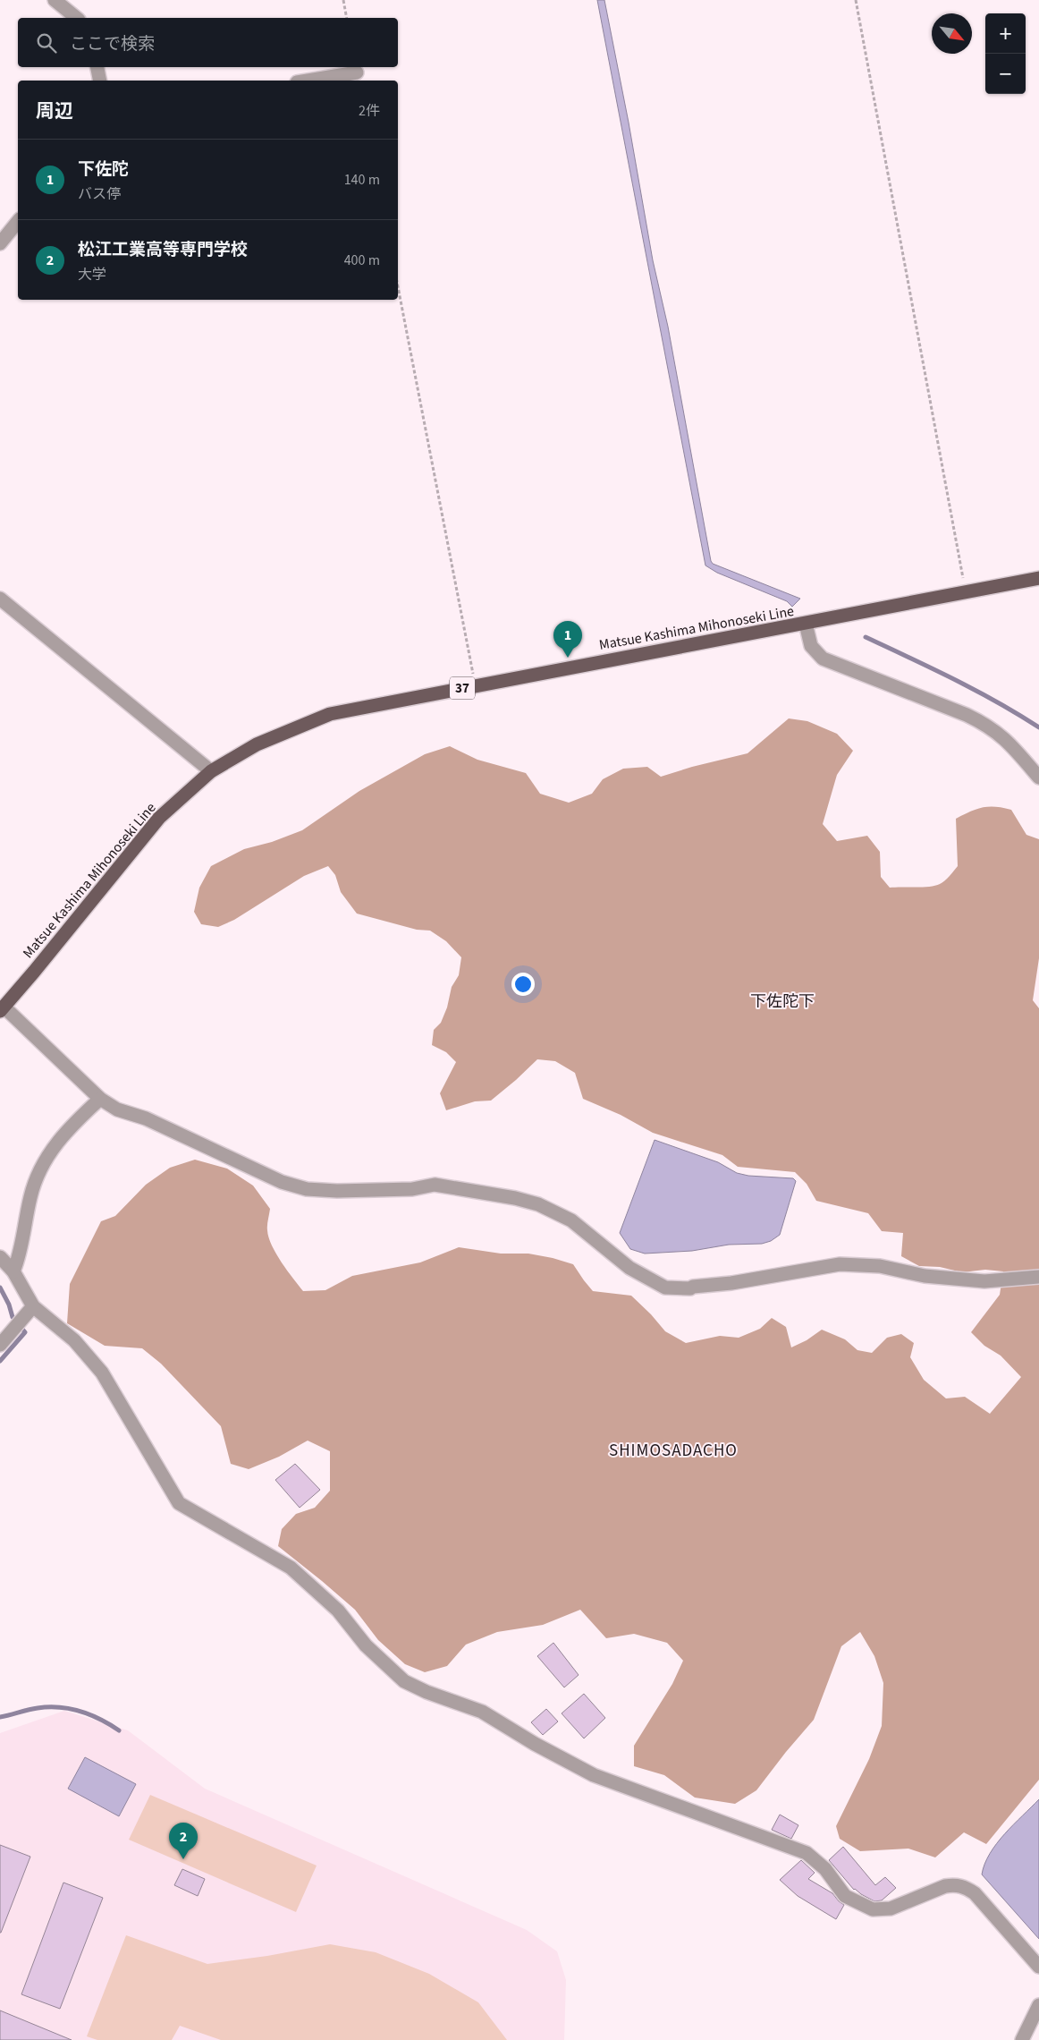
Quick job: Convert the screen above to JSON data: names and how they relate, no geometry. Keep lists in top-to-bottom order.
{
  "streets": {
    "main road": ["Matsue Kashima Mihonoseki Line", "37"]
  },
  "districts": ["下佐陀下", "SHIMOSADACHO"],
  "north": "bottom right",
  "page": {
    "map_buttons": ["+", "−"],
    "search": "ここで検索",
    "heading": ["周辺", "2件"],
    "list": [
      {
        "mark": "1",
        "name": "下佐陀",
        "note": "バス停",
        "value": "140 m"
      },
      {
        "mark": "2",
        "name": "松江工業高等専門学校",
        "note": "大学",
        "value": "400 m"
      }
    ],
    "pins": ["1", "2"]
  }
}
